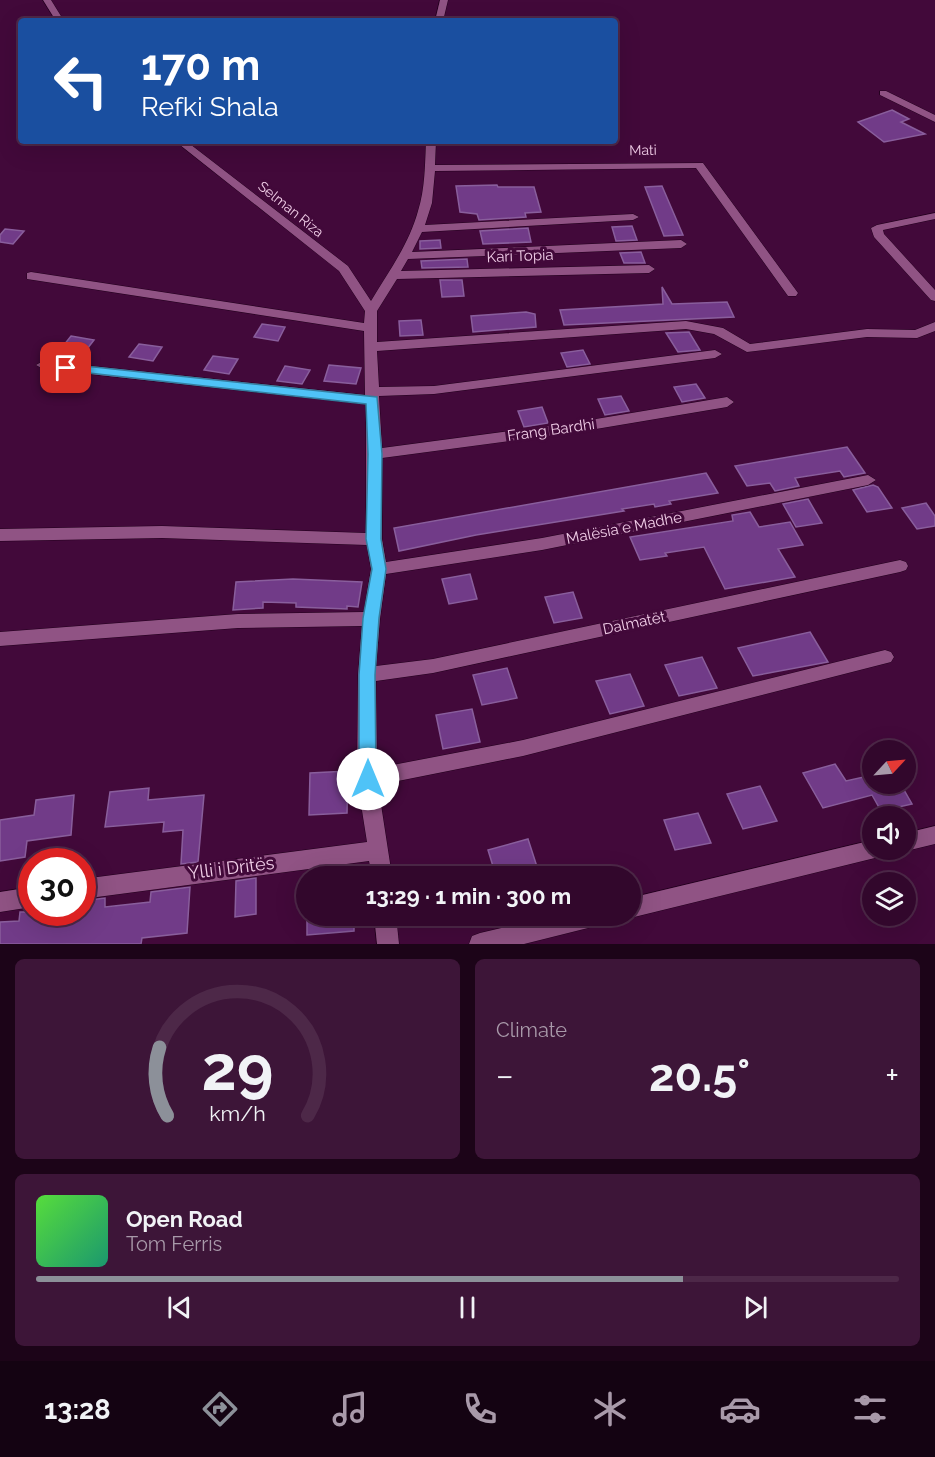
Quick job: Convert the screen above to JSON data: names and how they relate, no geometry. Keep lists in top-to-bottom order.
{
  "streets": {
    "street": [
      "Mati",
      "Selman Riza",
      "Kari Topia",
      "Frang Bardhi",
      "Malësia e Madhe",
      "Dalmatët",
      "Ylli i Dritës"
    ]
  },
  "north": "top right",
  "page": {
    "turn": ["170 m", "Refki Shala"],
    "limit": "30",
    "trip": "13:29 · 1 min · 300 m",
    "tile": "Climate",
    "heat": ["−", "20.5°", "+"],
    "song": ["Open Road", "Tom Ferris"],
    "tabs": "13:28",
    "gauge": ["29", "km/h"]
  }
}
